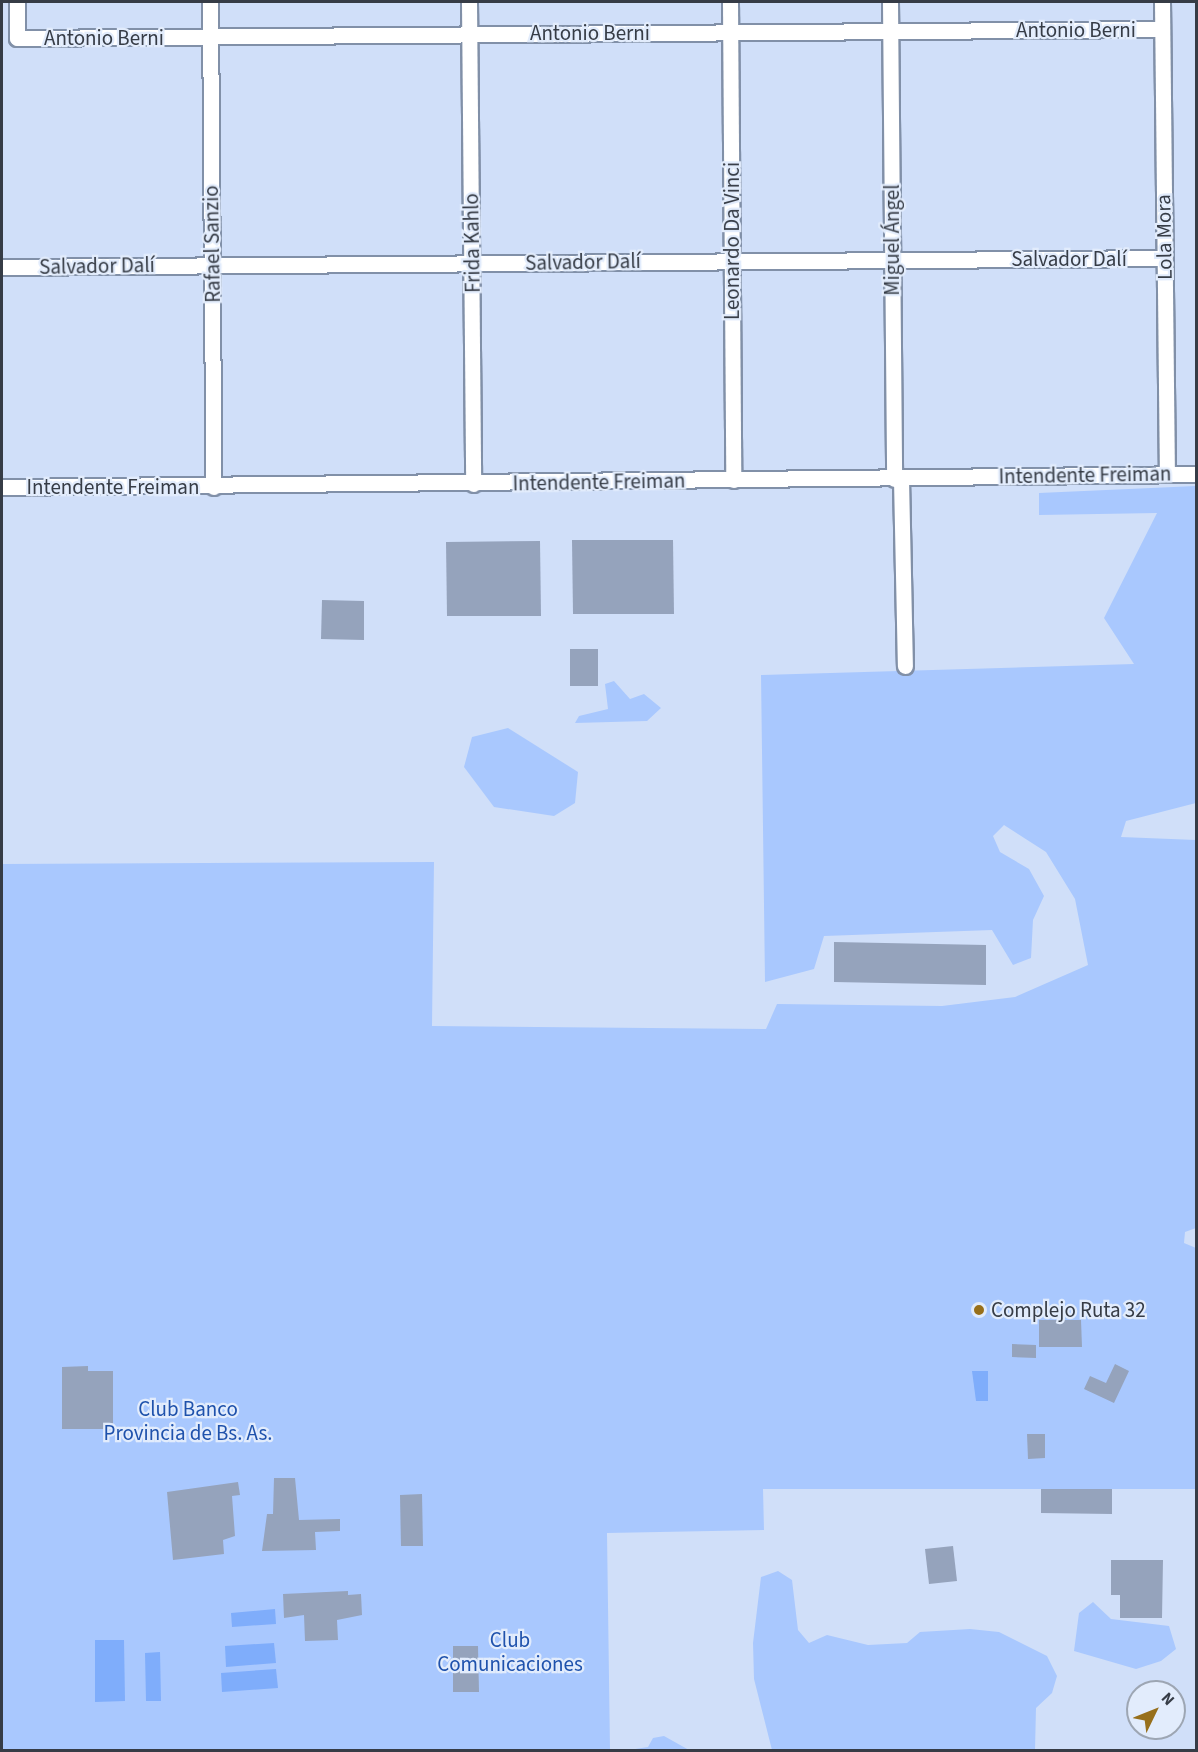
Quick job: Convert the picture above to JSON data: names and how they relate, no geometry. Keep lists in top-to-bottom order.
{
  "streets": {
    "street": [
      "Antonio Berni",
      "Lola Mora",
      "Miguel Ángel",
      "Leonardo Da Vinci",
      "Frida Kahlo",
      "Rafael Sanzio",
      "Salvador Dalí",
      "Intendente Freiman"
    ]
  },
  "crossings": [
    ["Antonio Berni", "Lola Mora"],
    ["Antonio Berni", "Miguel Ángel"],
    ["Antonio Berni", "Leonardo Da Vinci"],
    ["Antonio Berni", "Frida Kahlo"],
    ["Antonio Berni", "Rafael Sanzio"],
    ["Lola Mora", "Salvador Dalí"],
    ["Lola Mora", "Intendente Freiman"],
    ["Miguel Ángel", "Salvador Dalí"],
    ["Miguel Ángel", "Intendente Freiman"],
    ["Leonardo Da Vinci", "Salvador Dalí"],
    ["Leonardo Da Vinci", "Intendente Freiman"],
    ["Frida Kahlo", "Salvador Dalí"],
    ["Frida Kahlo", "Intendente Freiman"],
    ["Rafael Sanzio", "Salvador Dalí"],
    ["Rafael Sanzio", "Intendente Freiman"]
  ],
  "parks": ["Club Banco Provincia de Bs. As.", "Club Comunicaciones"],
  "places": ["Complejo Ruta 32"],
  "north": "top right"
}
